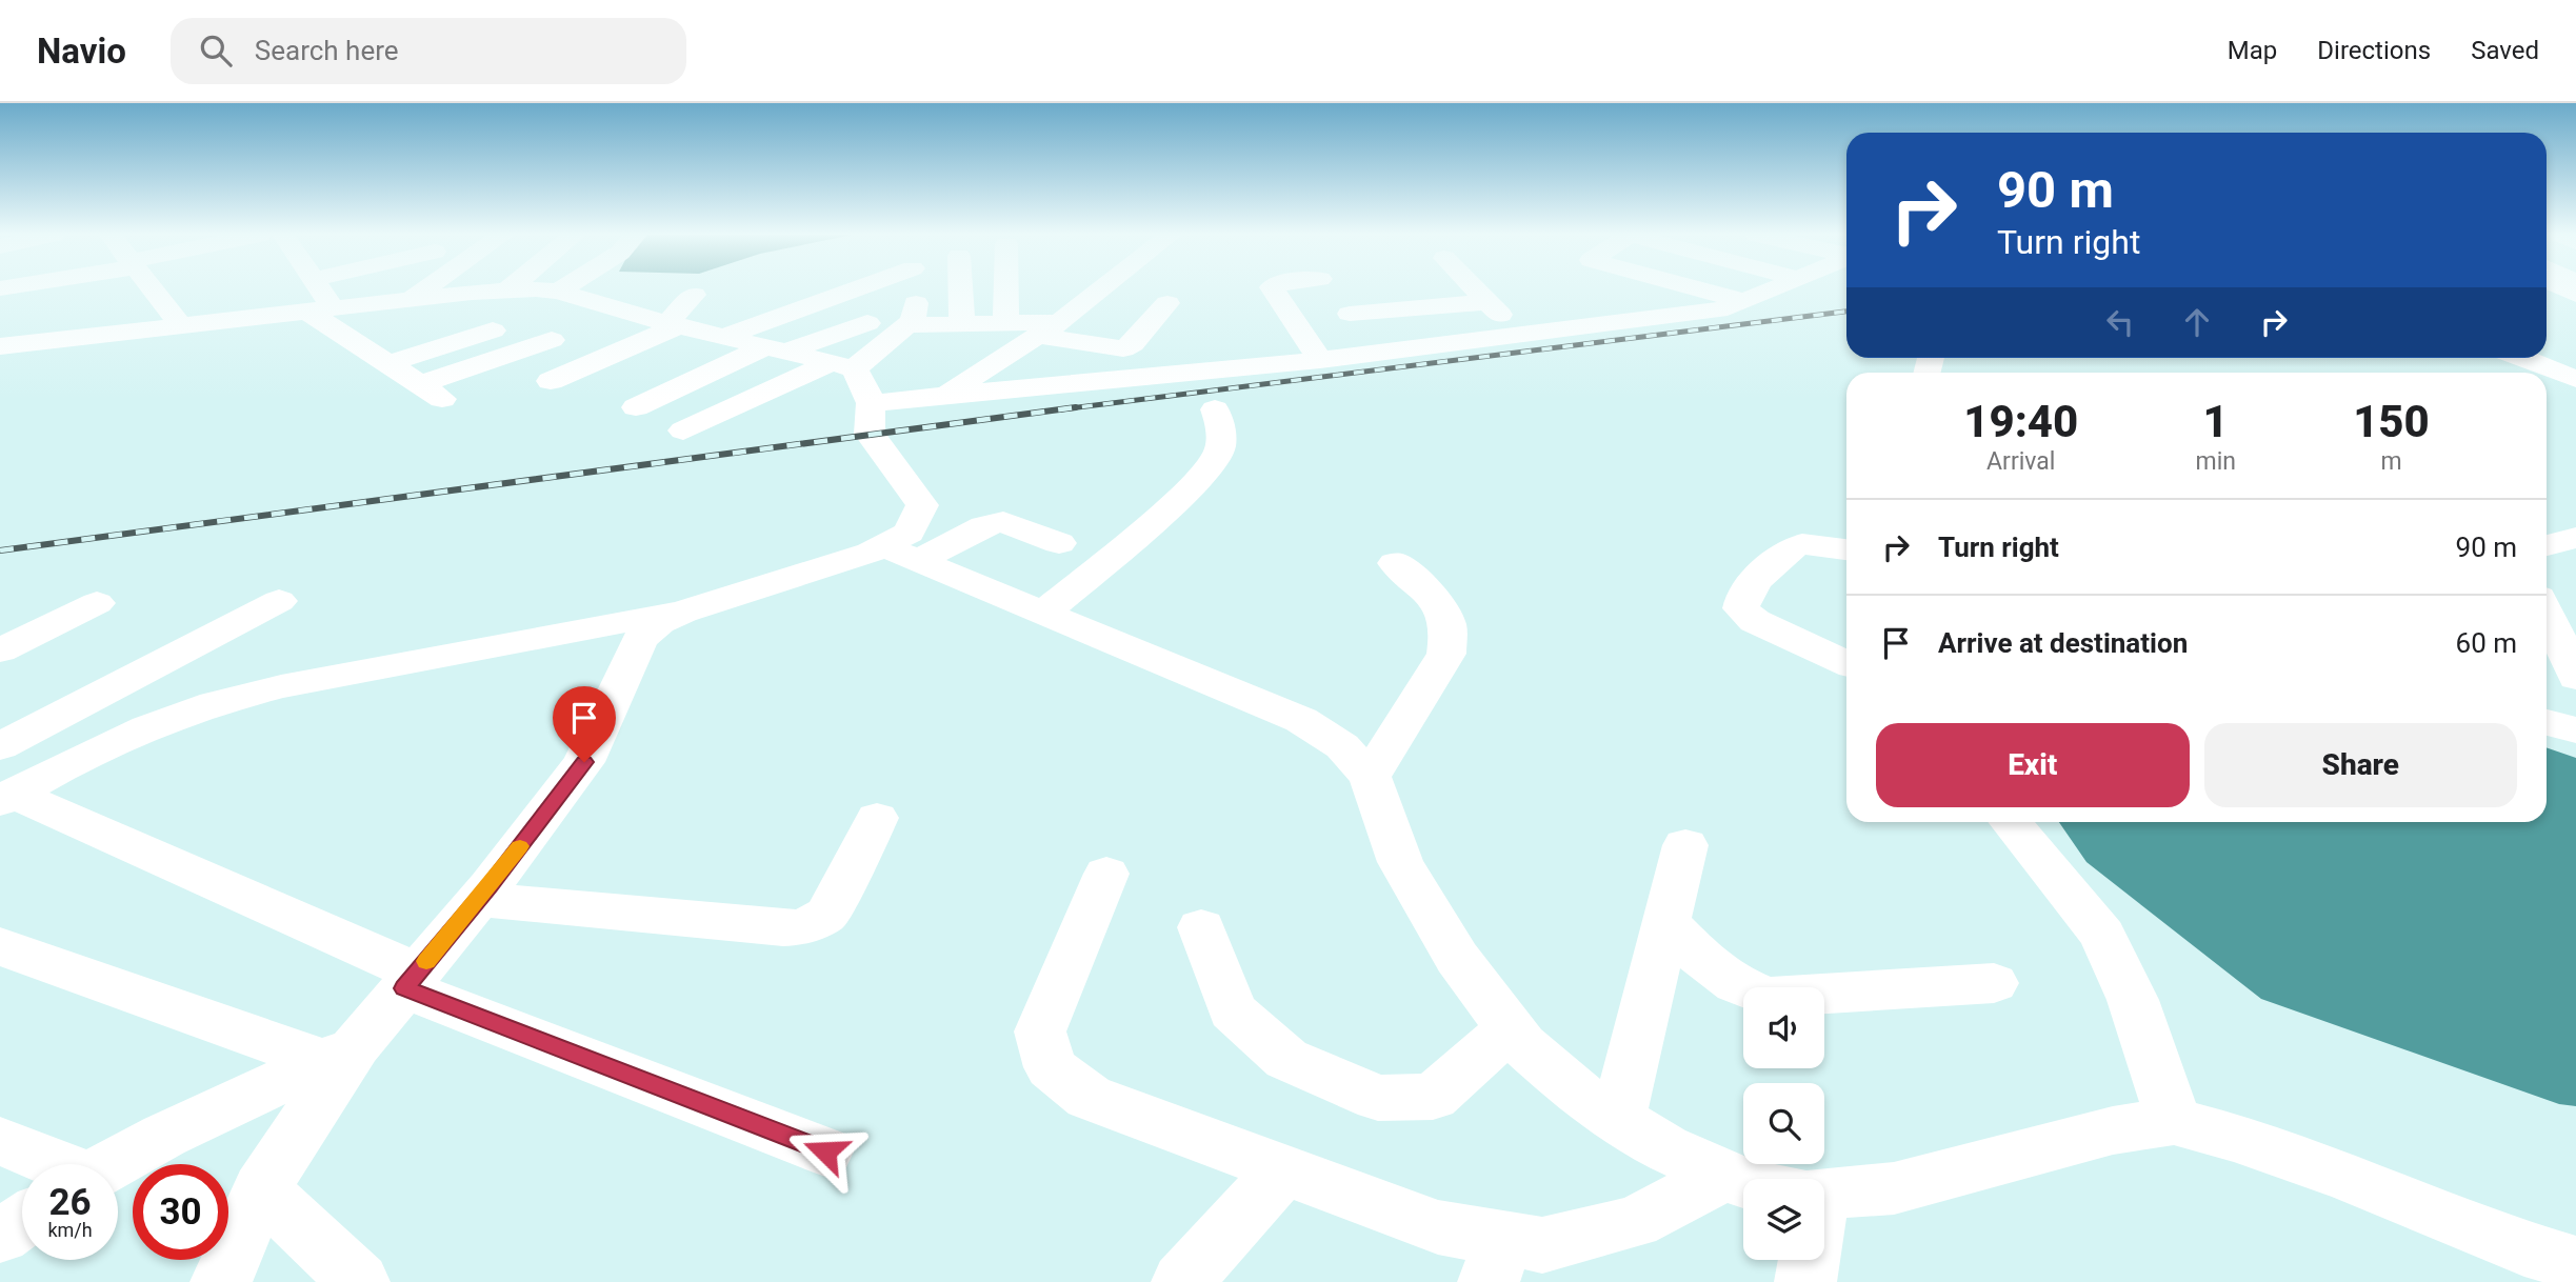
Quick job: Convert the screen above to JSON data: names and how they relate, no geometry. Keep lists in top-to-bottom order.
{
  "page": {
    "header": "Navio",
    "search": "Search here",
    "nav": ["Map", "Directions", "Saved"],
    "turn": ["90 m", "Turn right"],
    "eta": [
      "19:40",
      "Arrival",
      "1",
      "min",
      "150",
      "m"
    ],
    "list": [
      {
        "name": "Turn right",
        "value": "90 m"
      },
      {
        "name": "Arrive at destination",
        "value": "60 m"
      }
    ],
    "buttons": ["Exit", "Share"],
    "speed": "26 km/h",
    "limit": "30"
  }
}
